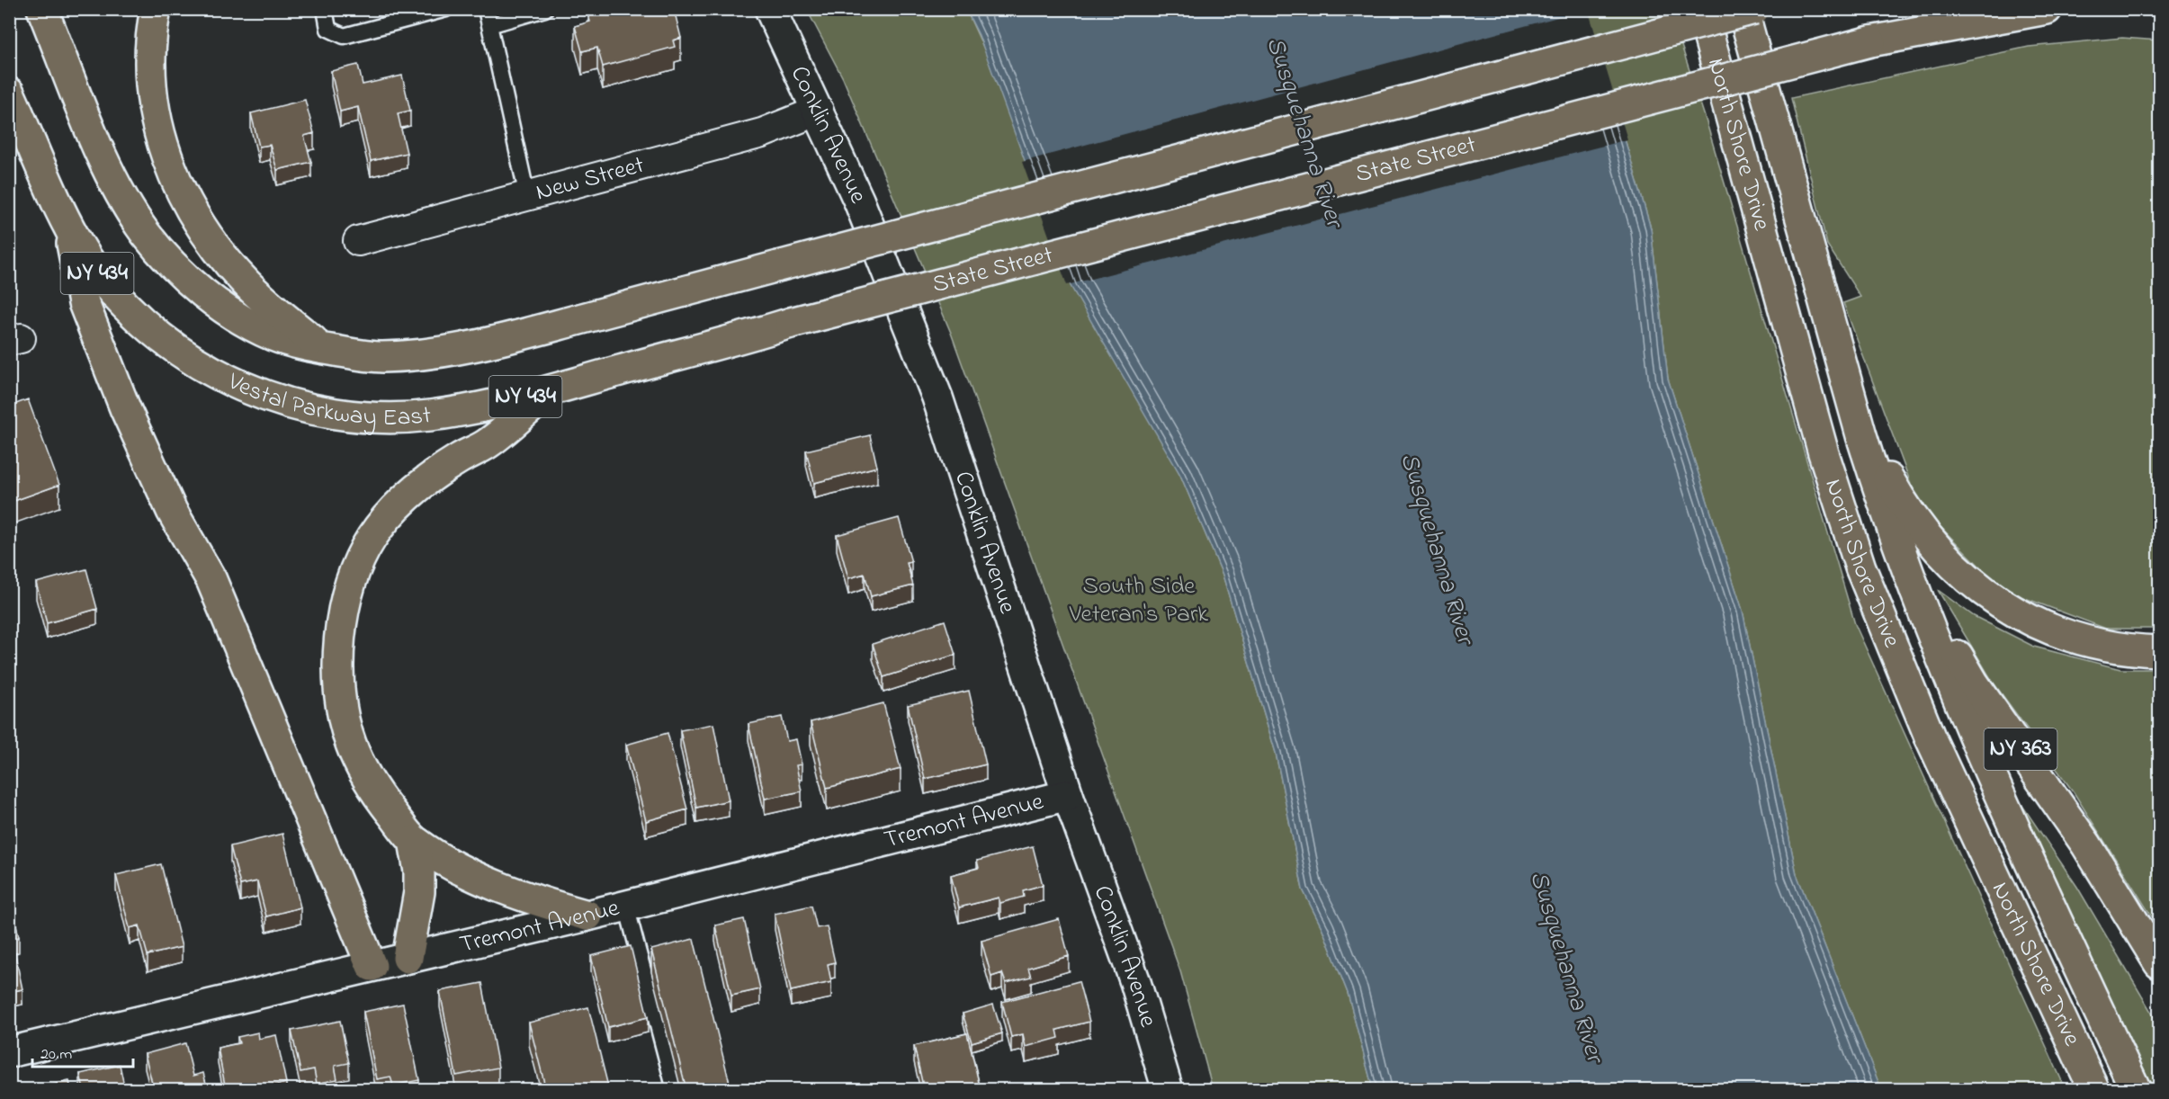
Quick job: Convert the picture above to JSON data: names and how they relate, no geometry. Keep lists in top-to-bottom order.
{
  "streets": {
    "main road": [
      "Conklin Avenue",
      "North Shore Drive",
      "State Street",
      "NY 434",
      "Vestal Parkway East",
      "NY 363",
      "Tremont Avenue"
    ],
    "street": ["New Street"]
  },
  "crossings": [
    ["Conklin Avenue", "New Street"],
    ["Conklin Avenue", "Tremont Avenue"],
    ["North Shore Drive", "NY 363"],
    ["State Street", "Vestal Parkway East"]
  ],
  "water": ["Susquehanna River"],
  "parks": ["South Side Veteran's Park"],
  "scale_bar": "20 m"
}
